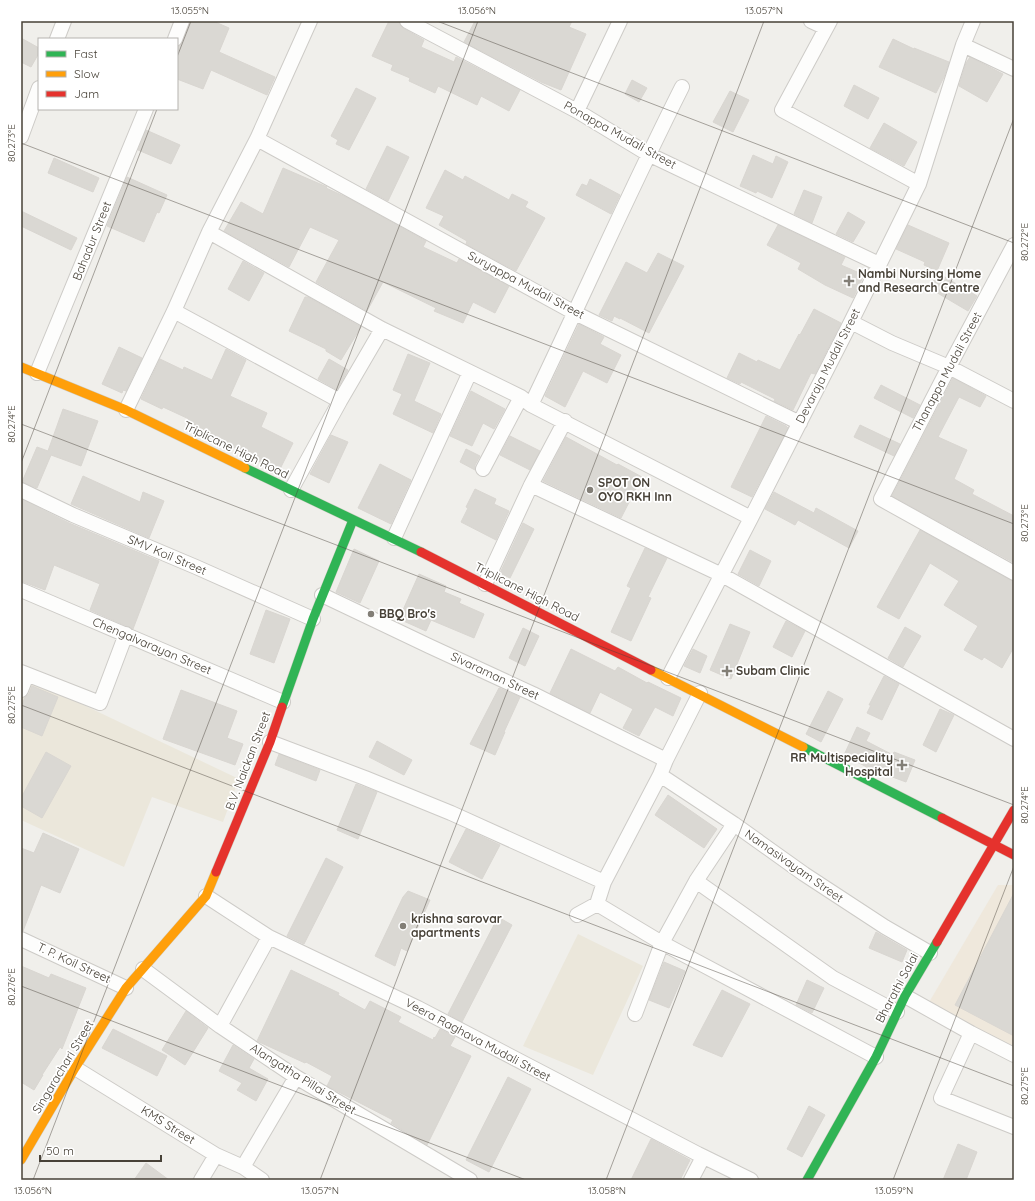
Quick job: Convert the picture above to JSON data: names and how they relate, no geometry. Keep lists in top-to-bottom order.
{
  "streets": {
    "street": [
      "Ponappa Mudali Street",
      "Bahadur Street",
      "Suryappa Mudali Street",
      "Devaraja Mudali Street",
      "Thanappa Mudali Street",
      "Triplicane High Road",
      "SMV Koil Street",
      "Chengalvarayan Street",
      "Sivaraman Street",
      "B.V. Naickan Street",
      "Namasivayam Street",
      "T. P. Koil Street",
      "Bharathi Salai",
      "Veera Raghava Mudali Street",
      "Singarachari Street",
      "Alangatha Pillai Street",
      "KMS Street"
    ]
  },
  "crossings": [
    ["Ponappa Mudali Street", "Devaraja Mudali Street"],
    ["Bahadur Street", "Triplicane High Road"],
    ["Suryappa Mudali Street", "Devaraja Mudali Street"],
    ["Devaraja Mudali Street", "Triplicane High Road"],
    ["Triplicane High Road", "B.V. Naickan Street"],
    ["Triplicane High Road", "Bharathi Salai"],
    ["SMV Koil Street", "B.V. Naickan Street"],
    ["Chengalvarayan Street", "B.V. Naickan Street"],
    ["Sivaraman Street", "B.V. Naickan Street"],
    ["B.V. Naickan Street", "T. P. Koil Street"],
    ["B.V. Naickan Street", "Veera Raghava Mudali Street"],
    ["B.V. Naickan Street", "Singarachari Street"],
    ["B.V. Naickan Street", "Alangatha Pillai Street"],
    ["Namasivayam Street", "Bharathi Salai"],
    ["T. P. Koil Street", "Singarachari Street"],
    ["Singarachari Street", "KMS Street"]
  ],
  "places": {
    "health": ["Nambi Nursing Home and Research Centre", "Subam Clinic", "RR Multispeciality Hospital"],
    "other": ["SPOT ON OYO RKH Inn", "BBQ Bro's", "krishna sarovar apartments"]
  },
  "legend": ["Fast", "Slow", "Jam"],
  "scale_bar": "50 m",
  "coordinates": [
    "13.055°N",
    "13.056°N",
    "13.057°N",
    "80.273°E",
    "80.272°E",
    "80.274°E",
    "80.275°E",
    "80.276°E",
    "13.058°N",
    "13.059°N"
  ]
}
